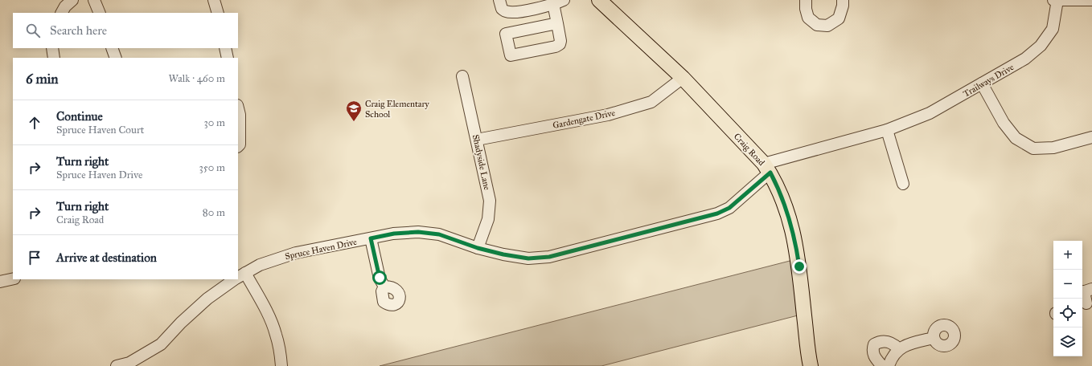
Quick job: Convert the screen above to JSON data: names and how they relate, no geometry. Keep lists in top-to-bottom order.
{
  "streets": {
    "main road": ["Craig Road"],
    "street": [
      "Trailways Drive",
      "Gardengate Drive",
      "Shadyside Lane",
      "Spruce Haven Drive"
    ]
  },
  "crossings": [
    ["Trailways Drive", "Craig Road"],
    ["Trailways Drive", "Spruce Haven Drive"],
    ["Gardengate Drive", "Craig Road"],
    ["Gardengate Drive", "Shadyside Lane"],
    ["Craig Road", "Spruce Haven Drive"],
    ["Shadyside Lane", "Spruce Haven Drive"]
  ],
  "places": {
    "school or university": ["Craig Elementary School"]
  },
  "page": {
    "search": "Search here",
    "heading": ["6 min", "Walk · 460 m"],
    "list": [
      ["Continue", "Spruce Haven Court", "30 m"],
      ["Turn right", "Spruce Haven Drive", "350 m"],
      ["Turn right", "Craig Road", "80 m"],
      "Arrive at destination"
    ],
    "map_buttons": ["+", "−"]
  }
}
